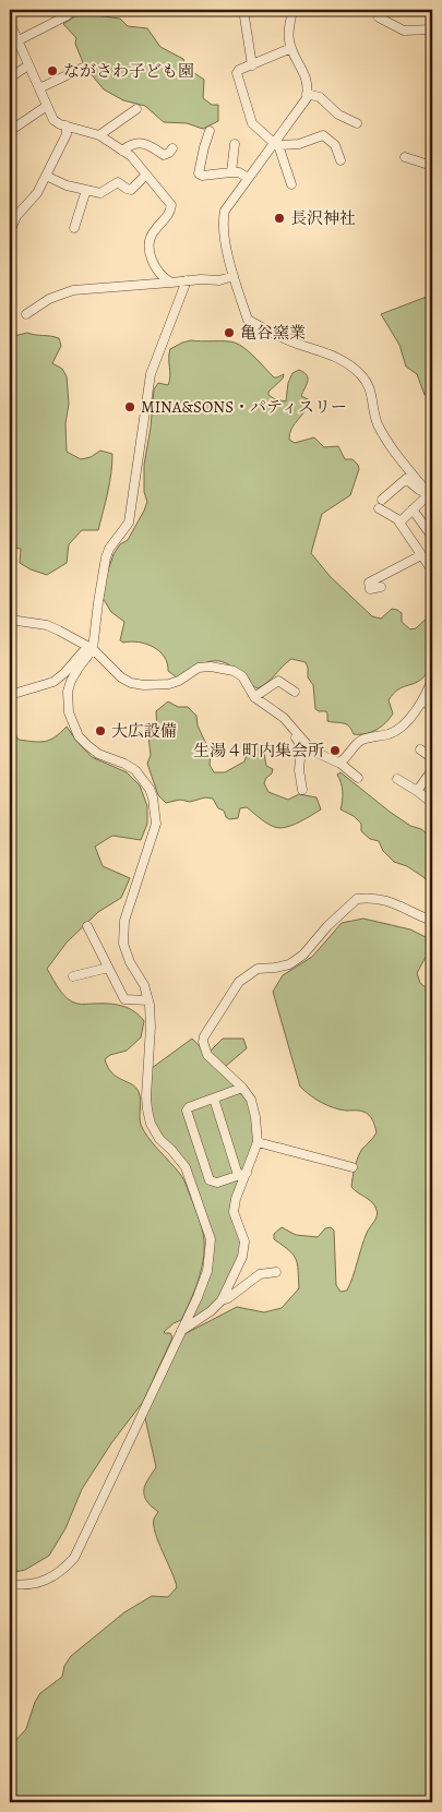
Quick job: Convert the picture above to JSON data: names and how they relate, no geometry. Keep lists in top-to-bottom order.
{
  "places": [
    "ながさわ子ども園",
    "長沢神社",
    "亀谷窯業",
    "MINA&SONS・パティスリー",
    "大広設備",
    "生湯４町内集会所"
  ]
}
